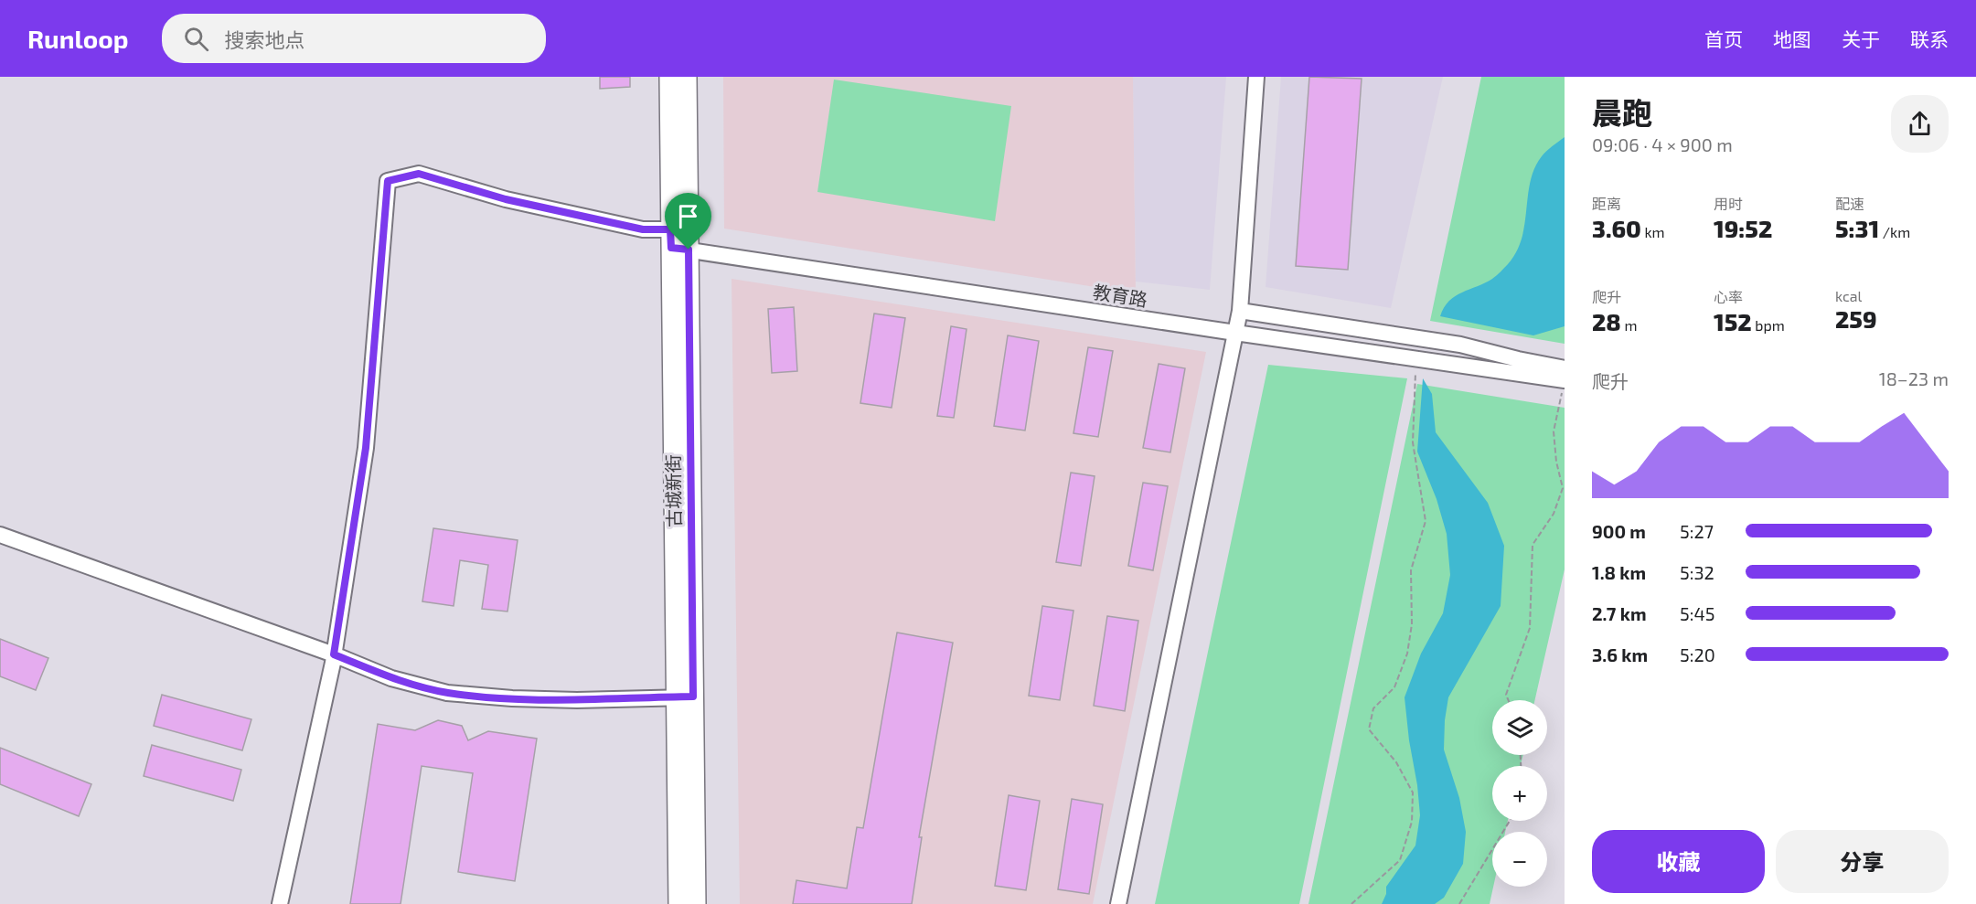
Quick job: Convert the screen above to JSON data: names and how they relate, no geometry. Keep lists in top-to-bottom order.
{
  "streets": {
    "main road": ["古城新街"],
    "street": ["教育路"]
  },
  "crossings": [
    ["教育路", "古城新街"]
  ],
  "page": {
    "header": "Runloop",
    "search": "搜索地点",
    "nav": [
      "首页",
      "地图",
      "关于",
      "联系"
    ],
    "heading": ["晨跑", "09:06 · 4 × 900 m"],
    "stats": [
      ["距离", "3.60 km"],
      ["用时", "19:52"],
      ["配速", "5:31 /km"],
      ["爬升", "28 m"],
      ["心率", "152 bpm"],
      ["kcal", "259"]
    ],
    "chart": ["爬升", "18–23 m"],
    "list": [
      {
        "name": "900 m",
        "note": "5:27"
      },
      {
        "name": "1.8 km",
        "note": "5:32"
      },
      {
        "name": "2.7 km",
        "note": "5:45"
      },
      {
        "name": "3.6 km",
        "note": "5:20"
      }
    ],
    "map_buttons": ["+", "−"],
    "buttons": ["收藏", "分享"]
  }
}
